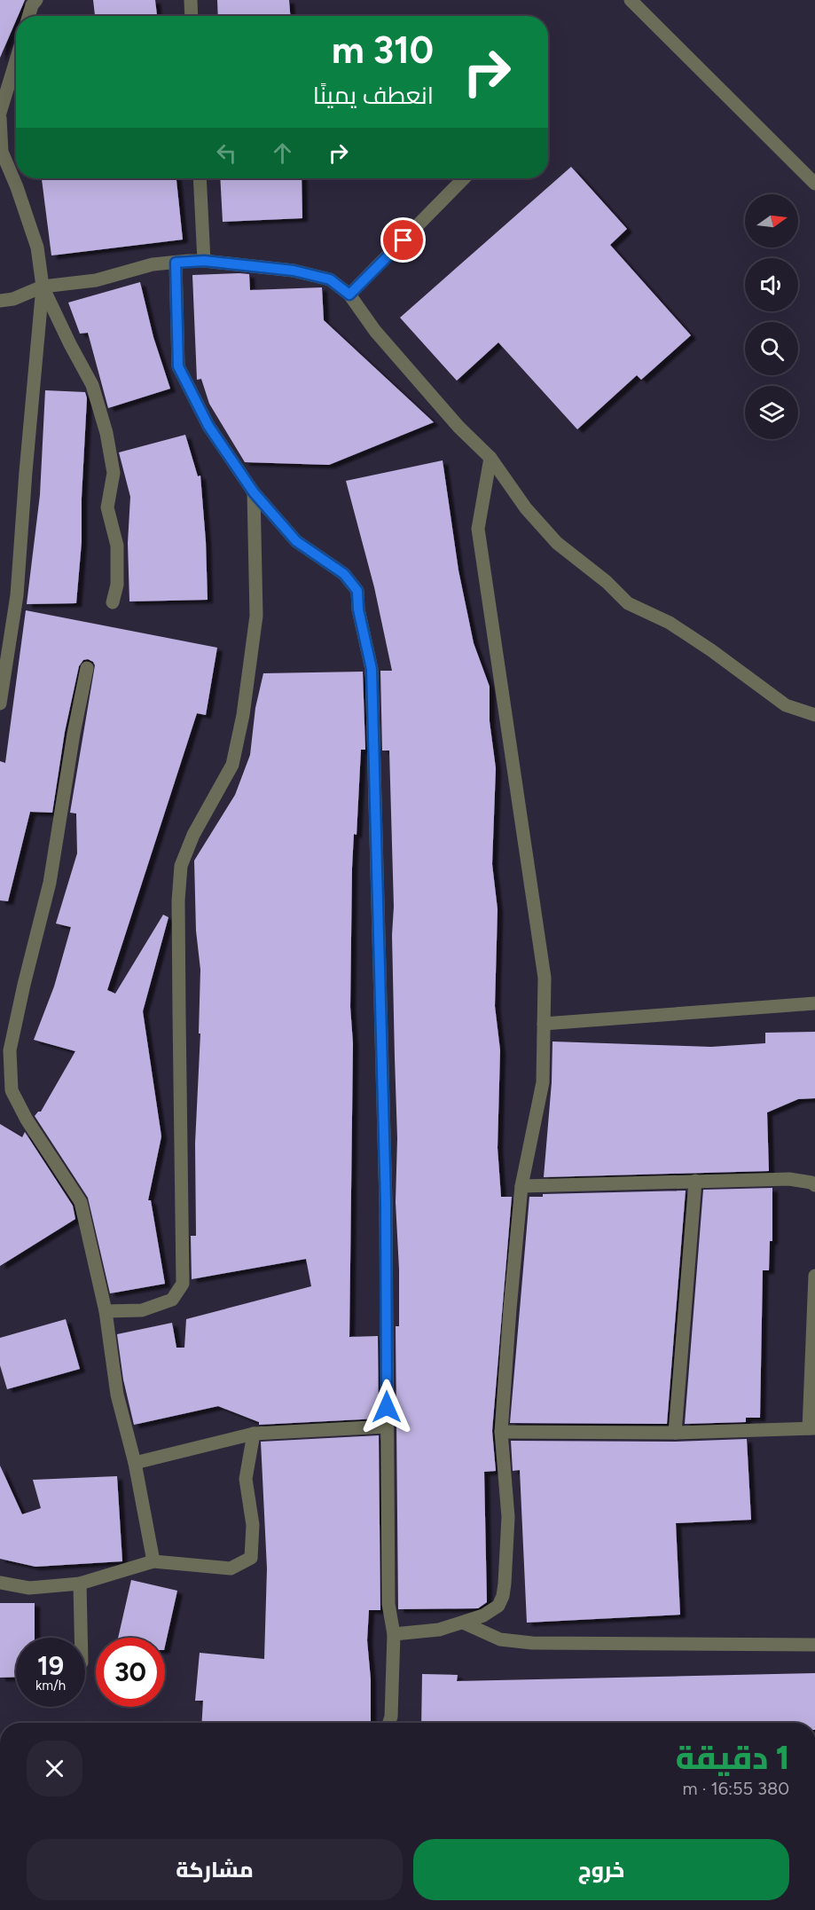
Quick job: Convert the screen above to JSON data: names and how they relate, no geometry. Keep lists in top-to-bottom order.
{
  "north": "right",
  "page": {
    "turn": ["310 m", "انعطف يمينًا"],
    "speed": "19 km/h",
    "limit": "30",
    "heading": ["1 دقيقة", "380 m · 16:55"],
    "buttons": ["خروج", "مشاركة"]
  }
}
